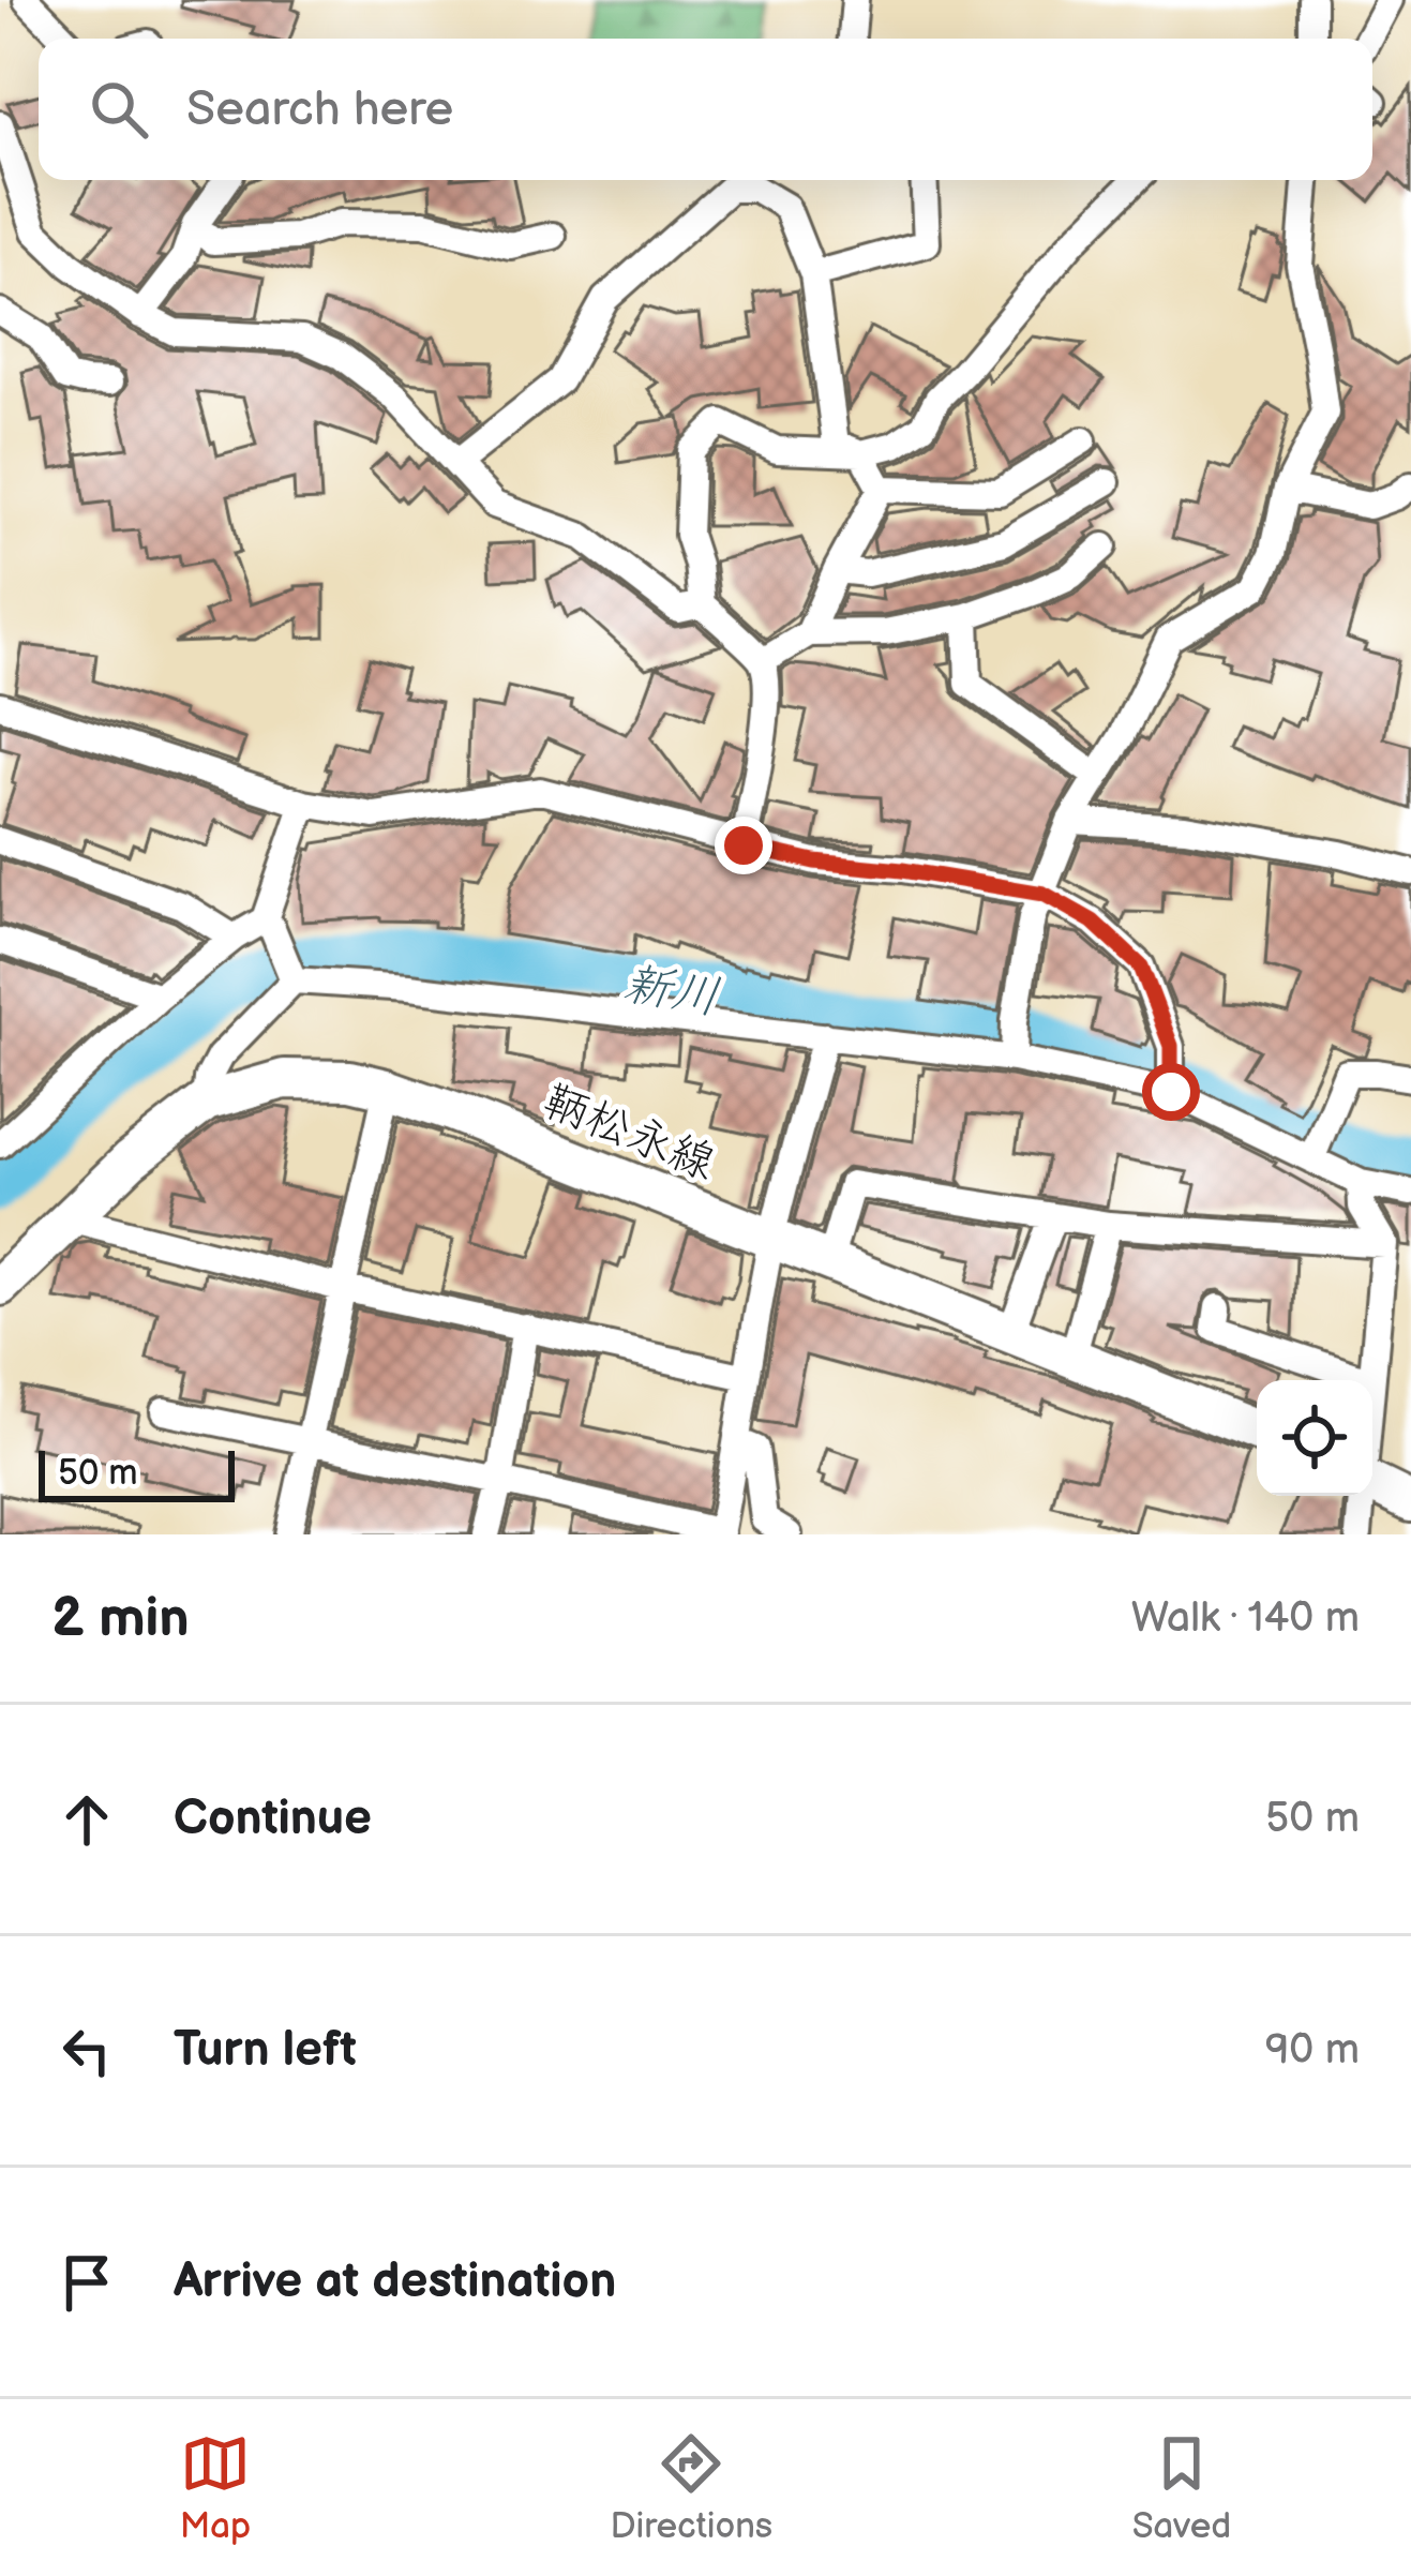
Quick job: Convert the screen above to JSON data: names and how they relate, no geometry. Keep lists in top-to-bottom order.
{
  "streets": {
    "main road": ["鞆松永線"]
  },
  "water": ["新川"],
  "scale_bar": "50 m",
  "page": {
    "search": "Search here",
    "scale": "50 m",
    "heading": ["2 min", "Walk · 140 m"],
    "list": [
      ["Continue", "50 m"],
      ["Turn left", "90 m"],
      "Arrive at destination"
    ],
    "nav": ["Map", "Directions", "Saved"]
  }
}
